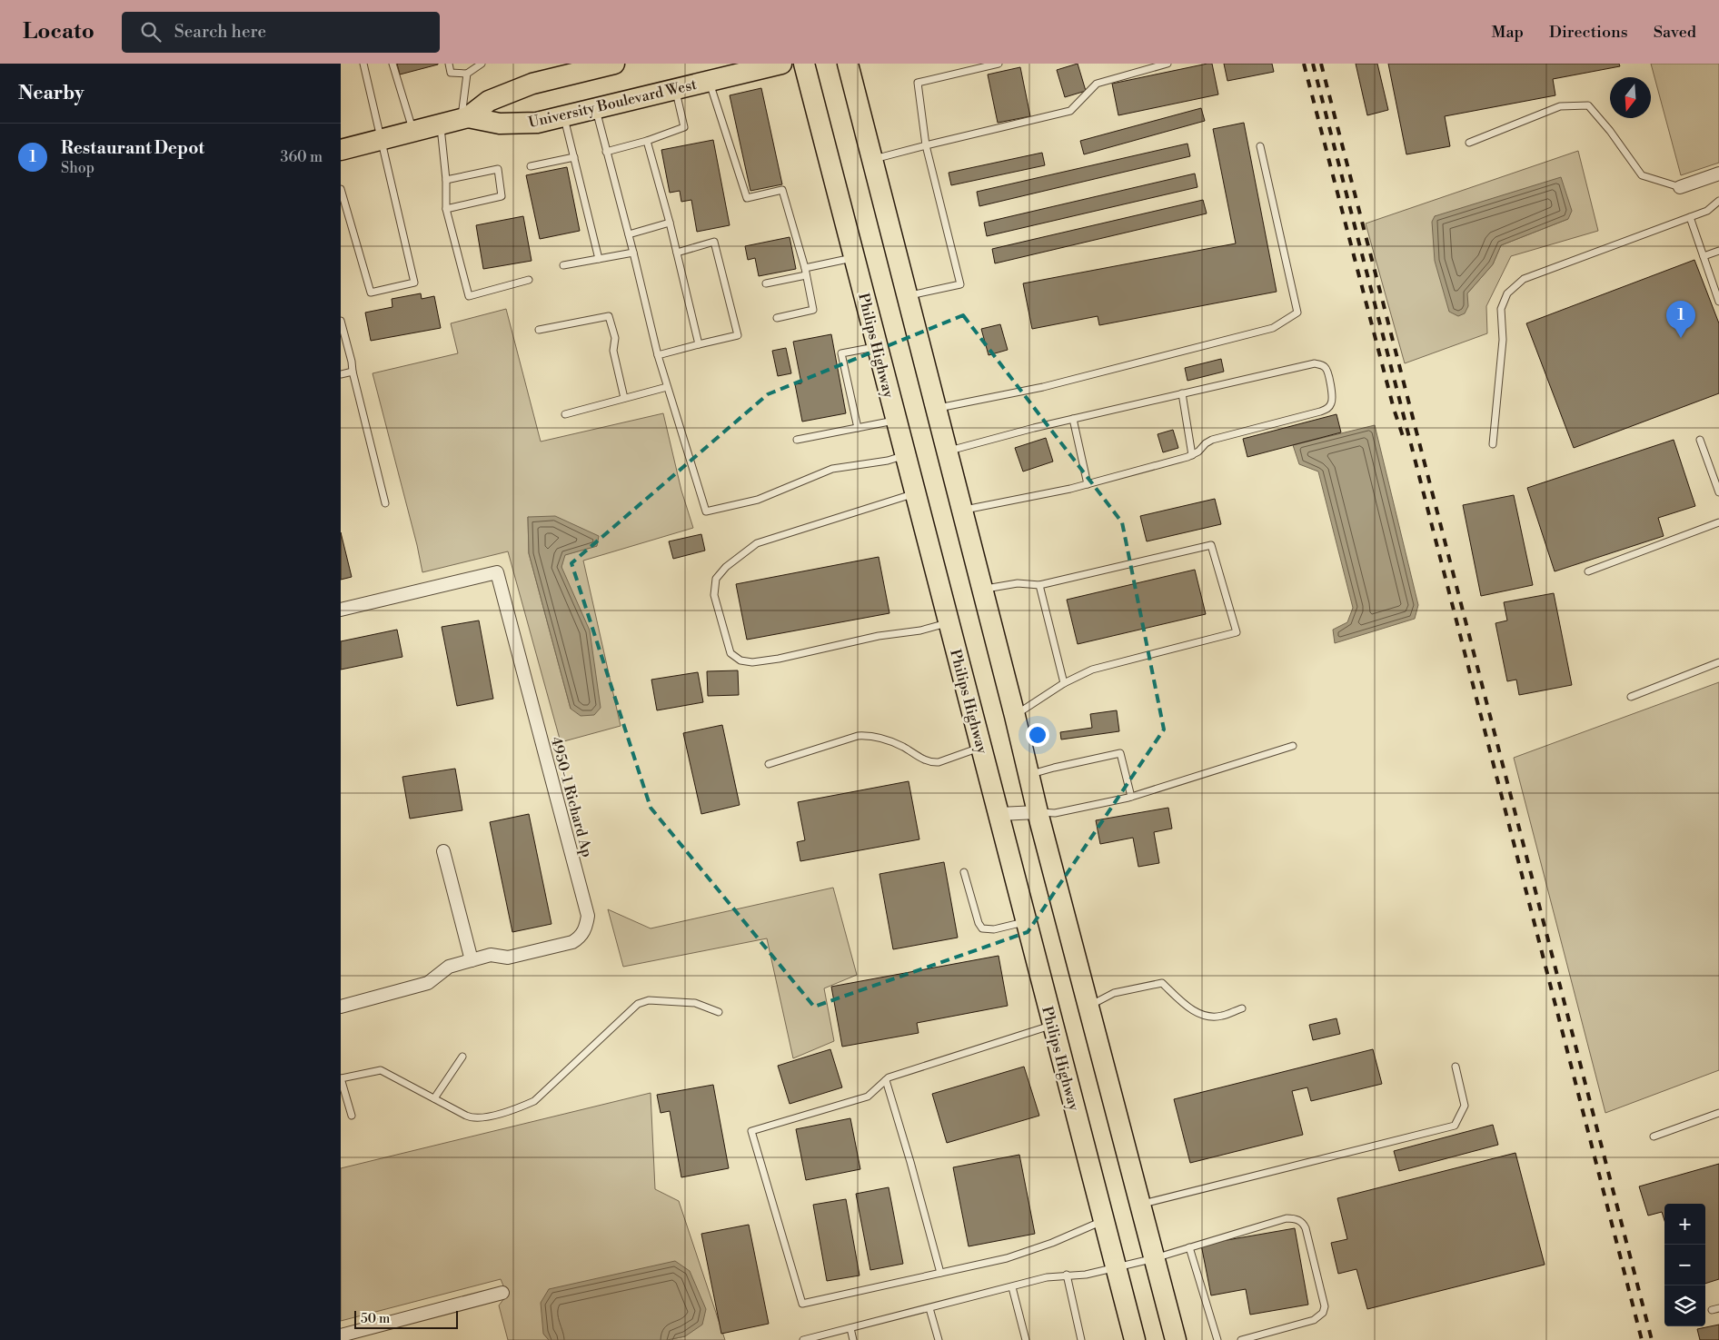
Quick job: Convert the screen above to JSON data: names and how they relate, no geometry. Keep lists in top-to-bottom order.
{
  "streets": {
    "main road": ["University Boulevard West", "Philips Highway"],
    "street": ["4950-1 Richard Ap"]
  },
  "scale_bar": "50 m",
  "north": "bottom",
  "page": {
    "header": "Locato",
    "search": "Search here",
    "nav": ["Map", "Directions", "Saved"],
    "heading": "Nearby",
    "list": [
      {
        "mark": "1",
        "name": "Restaurant Depot",
        "note": "Shop",
        "value": "360 m"
      }
    ],
    "pins": "1",
    "map_buttons": ["+", "−"],
    "scale": "50 m"
  }
}
